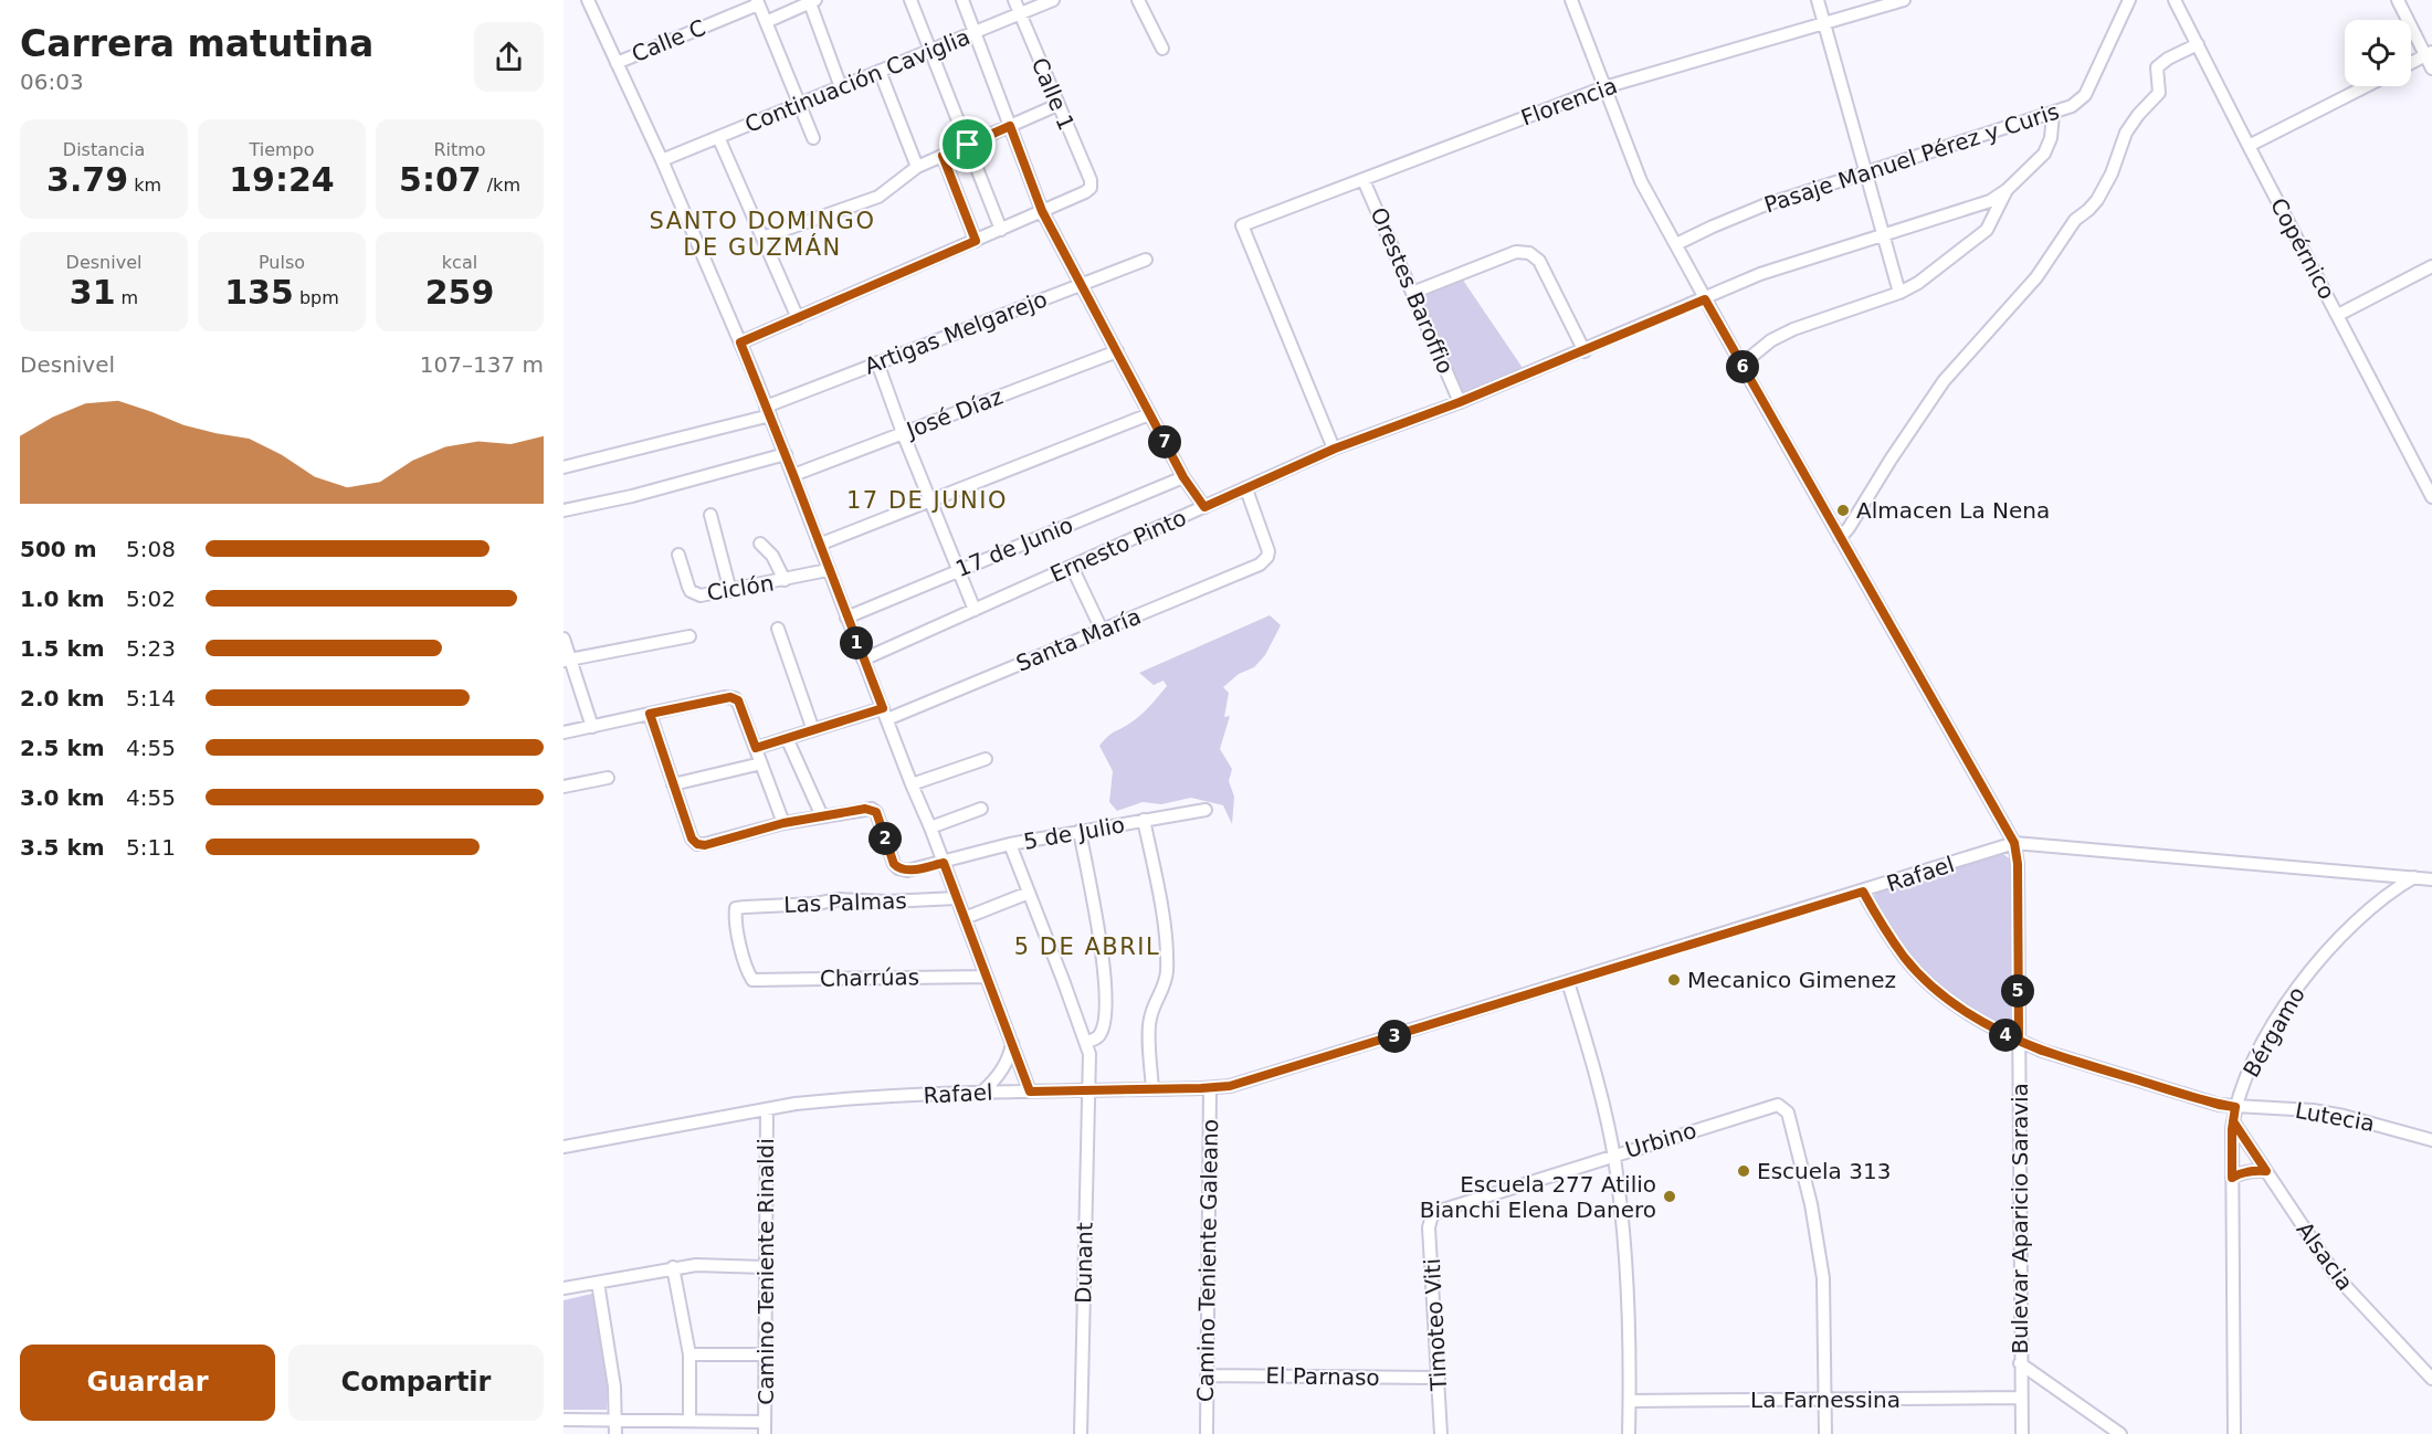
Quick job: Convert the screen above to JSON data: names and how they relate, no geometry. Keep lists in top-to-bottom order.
{
  "streets": {
    "street": [
      "Calle C",
      "Continuación Caviglia",
      "Calle 1",
      "Florencia",
      "Pasaje Manuel Pérez y Curis",
      "Copérnico",
      "Orestes Baroffio",
      "Artigas Melgarejo",
      "José Díaz",
      "Ernesto Pinto",
      "17 de Junio",
      "Ciclón",
      "Santa María",
      "5 de Julio",
      "Rafael",
      "Las Palmas",
      "Charrúas",
      "Bérgamo",
      "Lutecia",
      "Urbino",
      "Bulevar Aparicio Saravia",
      "Alsacia",
      "Camino Teniente Galeano",
      "Dunant",
      "Camino Teniente Rinaldi",
      "Timoteo Viti",
      "El Parnaso",
      "La Farnessina"
    ]
  },
  "crossings": [
    ["Continuación Caviglia", "Calle 1"],
    ["Florencia", "Orestes Baroffio"],
    ["Florencia", "Ernesto Pinto"],
    ["Florencia", "Bulevar Aparicio Saravia"],
    ["Pasaje Manuel Pérez y Curis", "Bulevar Aparicio Saravia"],
    ["Orestes Baroffio", "Ernesto Pinto"],
    ["Ernesto Pinto", "Santa María"],
    ["Ernesto Pinto", "Bulevar Aparicio Saravia"],
    ["5 de Julio", "Dunant"],
    ["Rafael", "Bérgamo"],
    ["Rafael", "Bulevar Aparicio Saravia"],
    ["Rafael", "Camino Teniente Galeano"],
    ["Rafael", "Dunant"],
    ["Rafael", "Camino Teniente Rinaldi"],
    ["Las Palmas", "Charrúas"],
    ["Bérgamo", "Lutecia"],
    ["Bérgamo", "Alsacia"],
    ["Urbino", "Timoteo Viti"],
    ["Urbino", "La Farnessina"],
    ["Bulevar Aparicio Saravia", "La Farnessina"],
    ["Camino Teniente Galeano", "El Parnaso"],
    ["Timoteo Viti", "El Parnaso"]
  ],
  "districts": ["SANTO DOMINGO DE GUZMÁN", "17 DE JUNIO", "5 DE ABRIL"],
  "places": [
    "Almacen La Nena",
    "Mecanico Gimenez",
    "Escuela 313",
    "Escuela 277 Atilio Bianchi Elena Danero"
  ],
  "page": {
    "heading": ["Carrera matutina", "06:03"],
    "stats": [
      ["Distancia", "3.79 km"],
      ["Tiempo", "19:24"],
      ["Ritmo", "5:07 /km"],
      ["Desnivel", "31 m"],
      ["Pulso", "135 bpm"],
      ["kcal", "259"]
    ],
    "chart": ["Desnivel", "107–137 m"],
    "pins": [
      "6",
      "7",
      "1",
      "2",
      "5",
      "4",
      "3"
    ],
    "list": [
      {
        "name": "500 m",
        "note": "5:08"
      },
      {
        "name": "1.0 km",
        "note": "5:02"
      },
      {
        "name": "1.5 km",
        "note": "5:23"
      },
      {
        "name": "2.0 km",
        "note": "5:14"
      },
      {
        "name": "2.5 km",
        "note": "4:55"
      },
      {
        "name": "3.0 km",
        "note": "4:55"
      },
      {
        "name": "3.5 km",
        "note": "5:11"
      }
    ],
    "buttons": ["Guardar", "Compartir"]
  }
}
